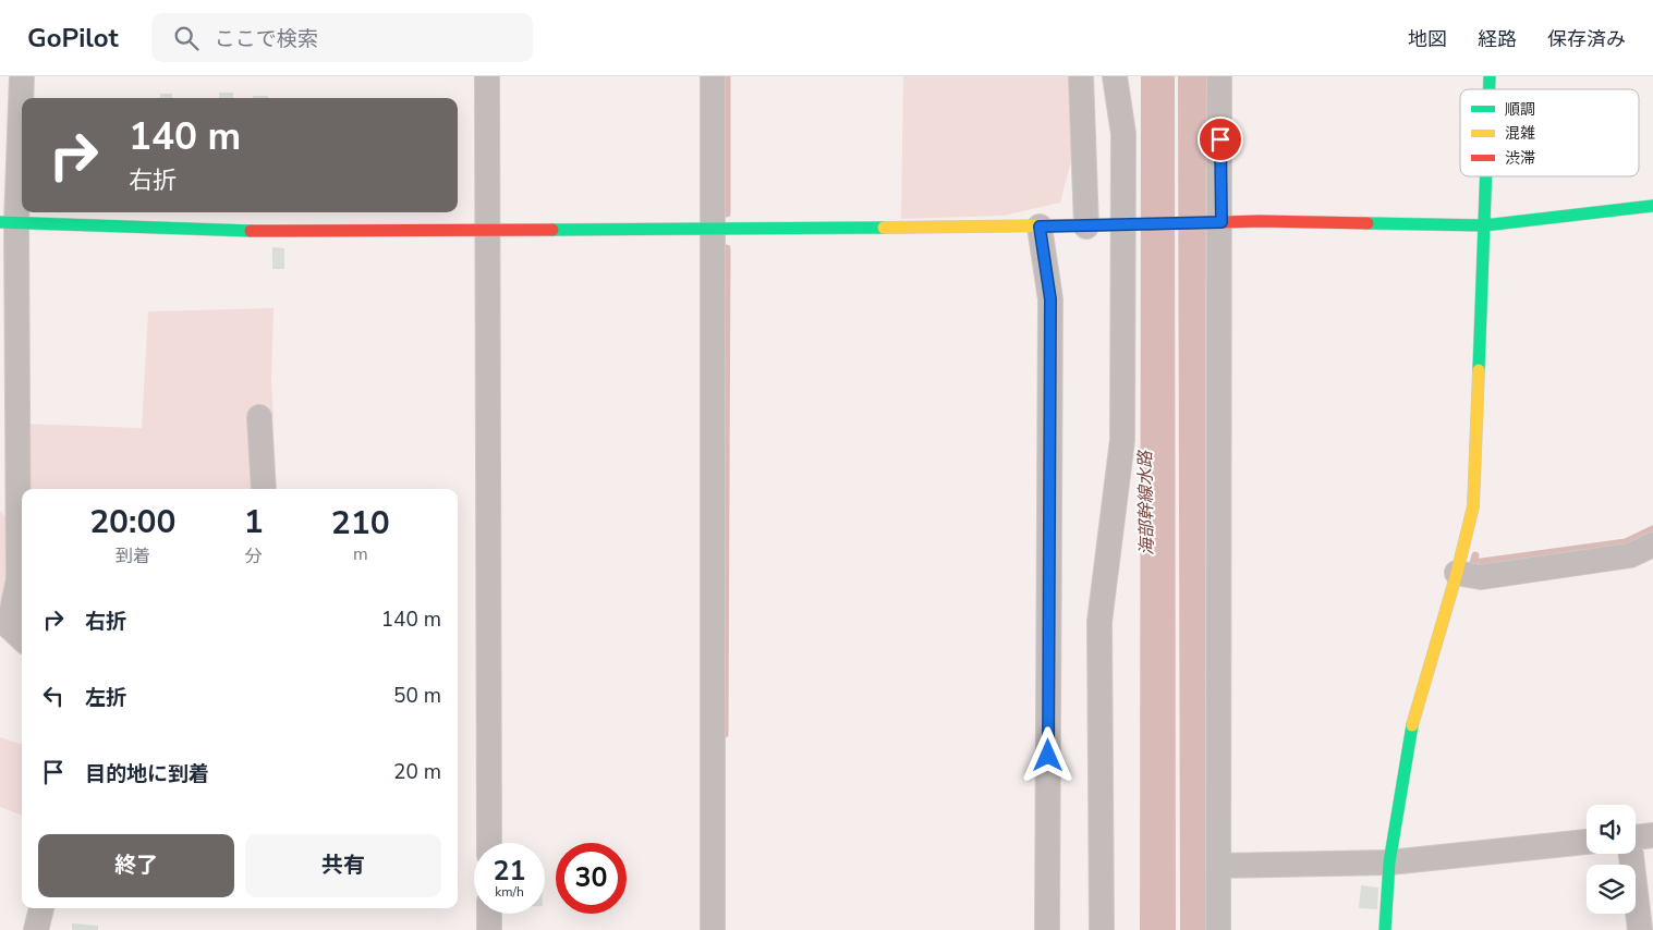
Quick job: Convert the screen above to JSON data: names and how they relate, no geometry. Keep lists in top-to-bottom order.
{
  "water": ["海部幹線水路"],
  "legend": ["順調", "混雑", "渋滞"],
  "page": {
    "header": "GoPilot",
    "search": "ここで検索",
    "nav": ["地図", "経路", "保存済み"],
    "turn": ["140 m", "右折"],
    "eta": [
      "20:00",
      "到着",
      "1",
      "分",
      "210",
      "m"
    ],
    "list": [
      {
        "name": "右折",
        "value": "140 m"
      },
      {
        "name": "左折",
        "value": "50 m"
      },
      {
        "name": "目的地に到着",
        "value": "20 m"
      }
    ],
    "buttons": ["終了", "共有"],
    "speed": "21 km/h",
    "limit": "30"
  }
}
